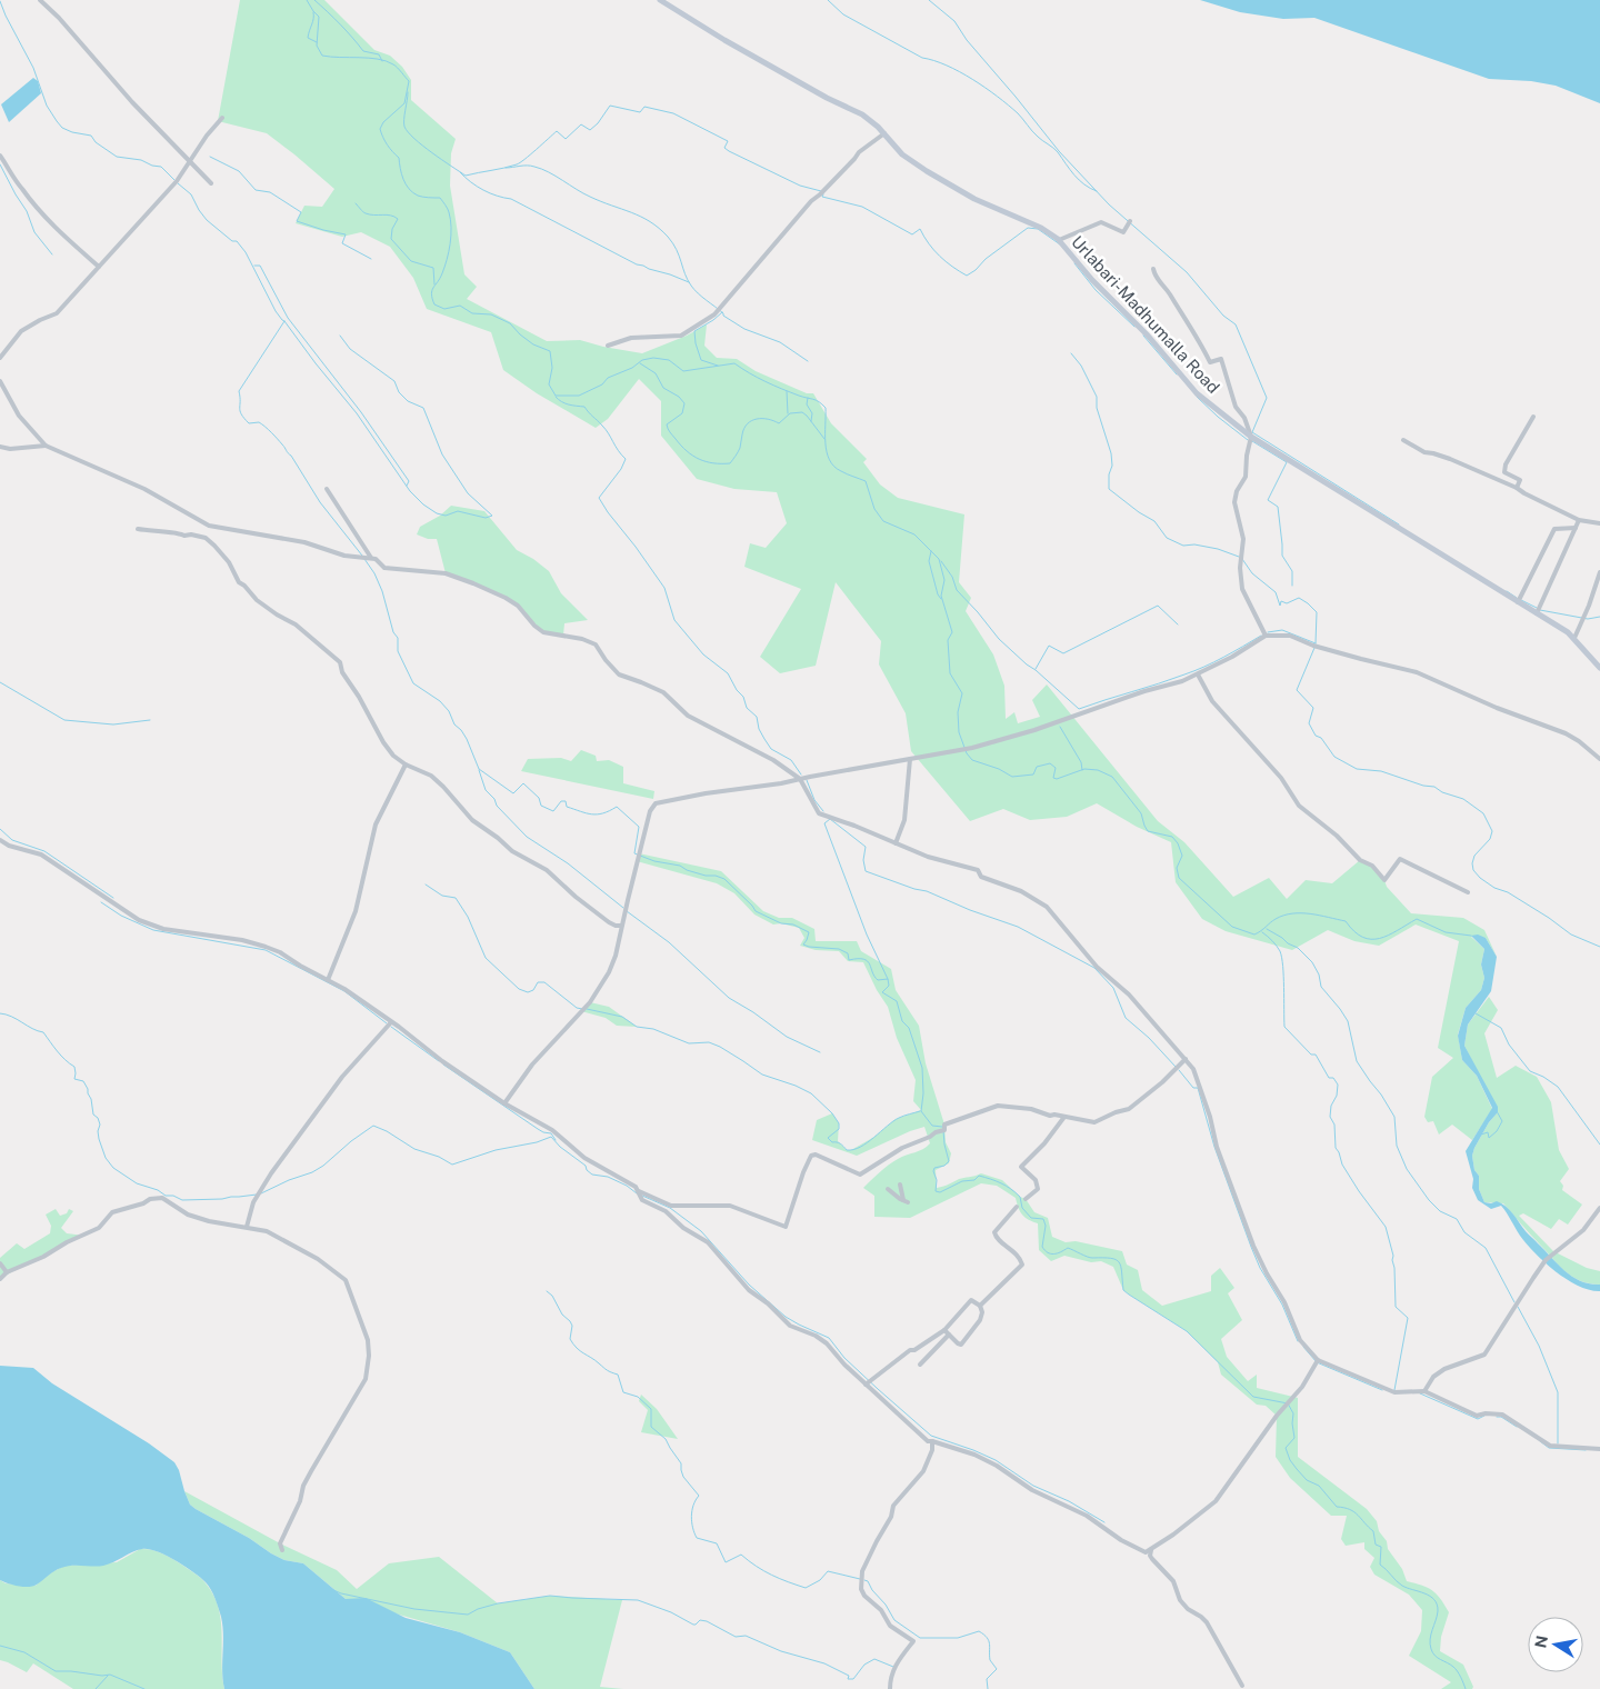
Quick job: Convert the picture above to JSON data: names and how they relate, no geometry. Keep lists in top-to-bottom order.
{
  "streets": {
    "main road": ["Urlabari-Madhumalla Road"]
  },
  "north": "left"
}
